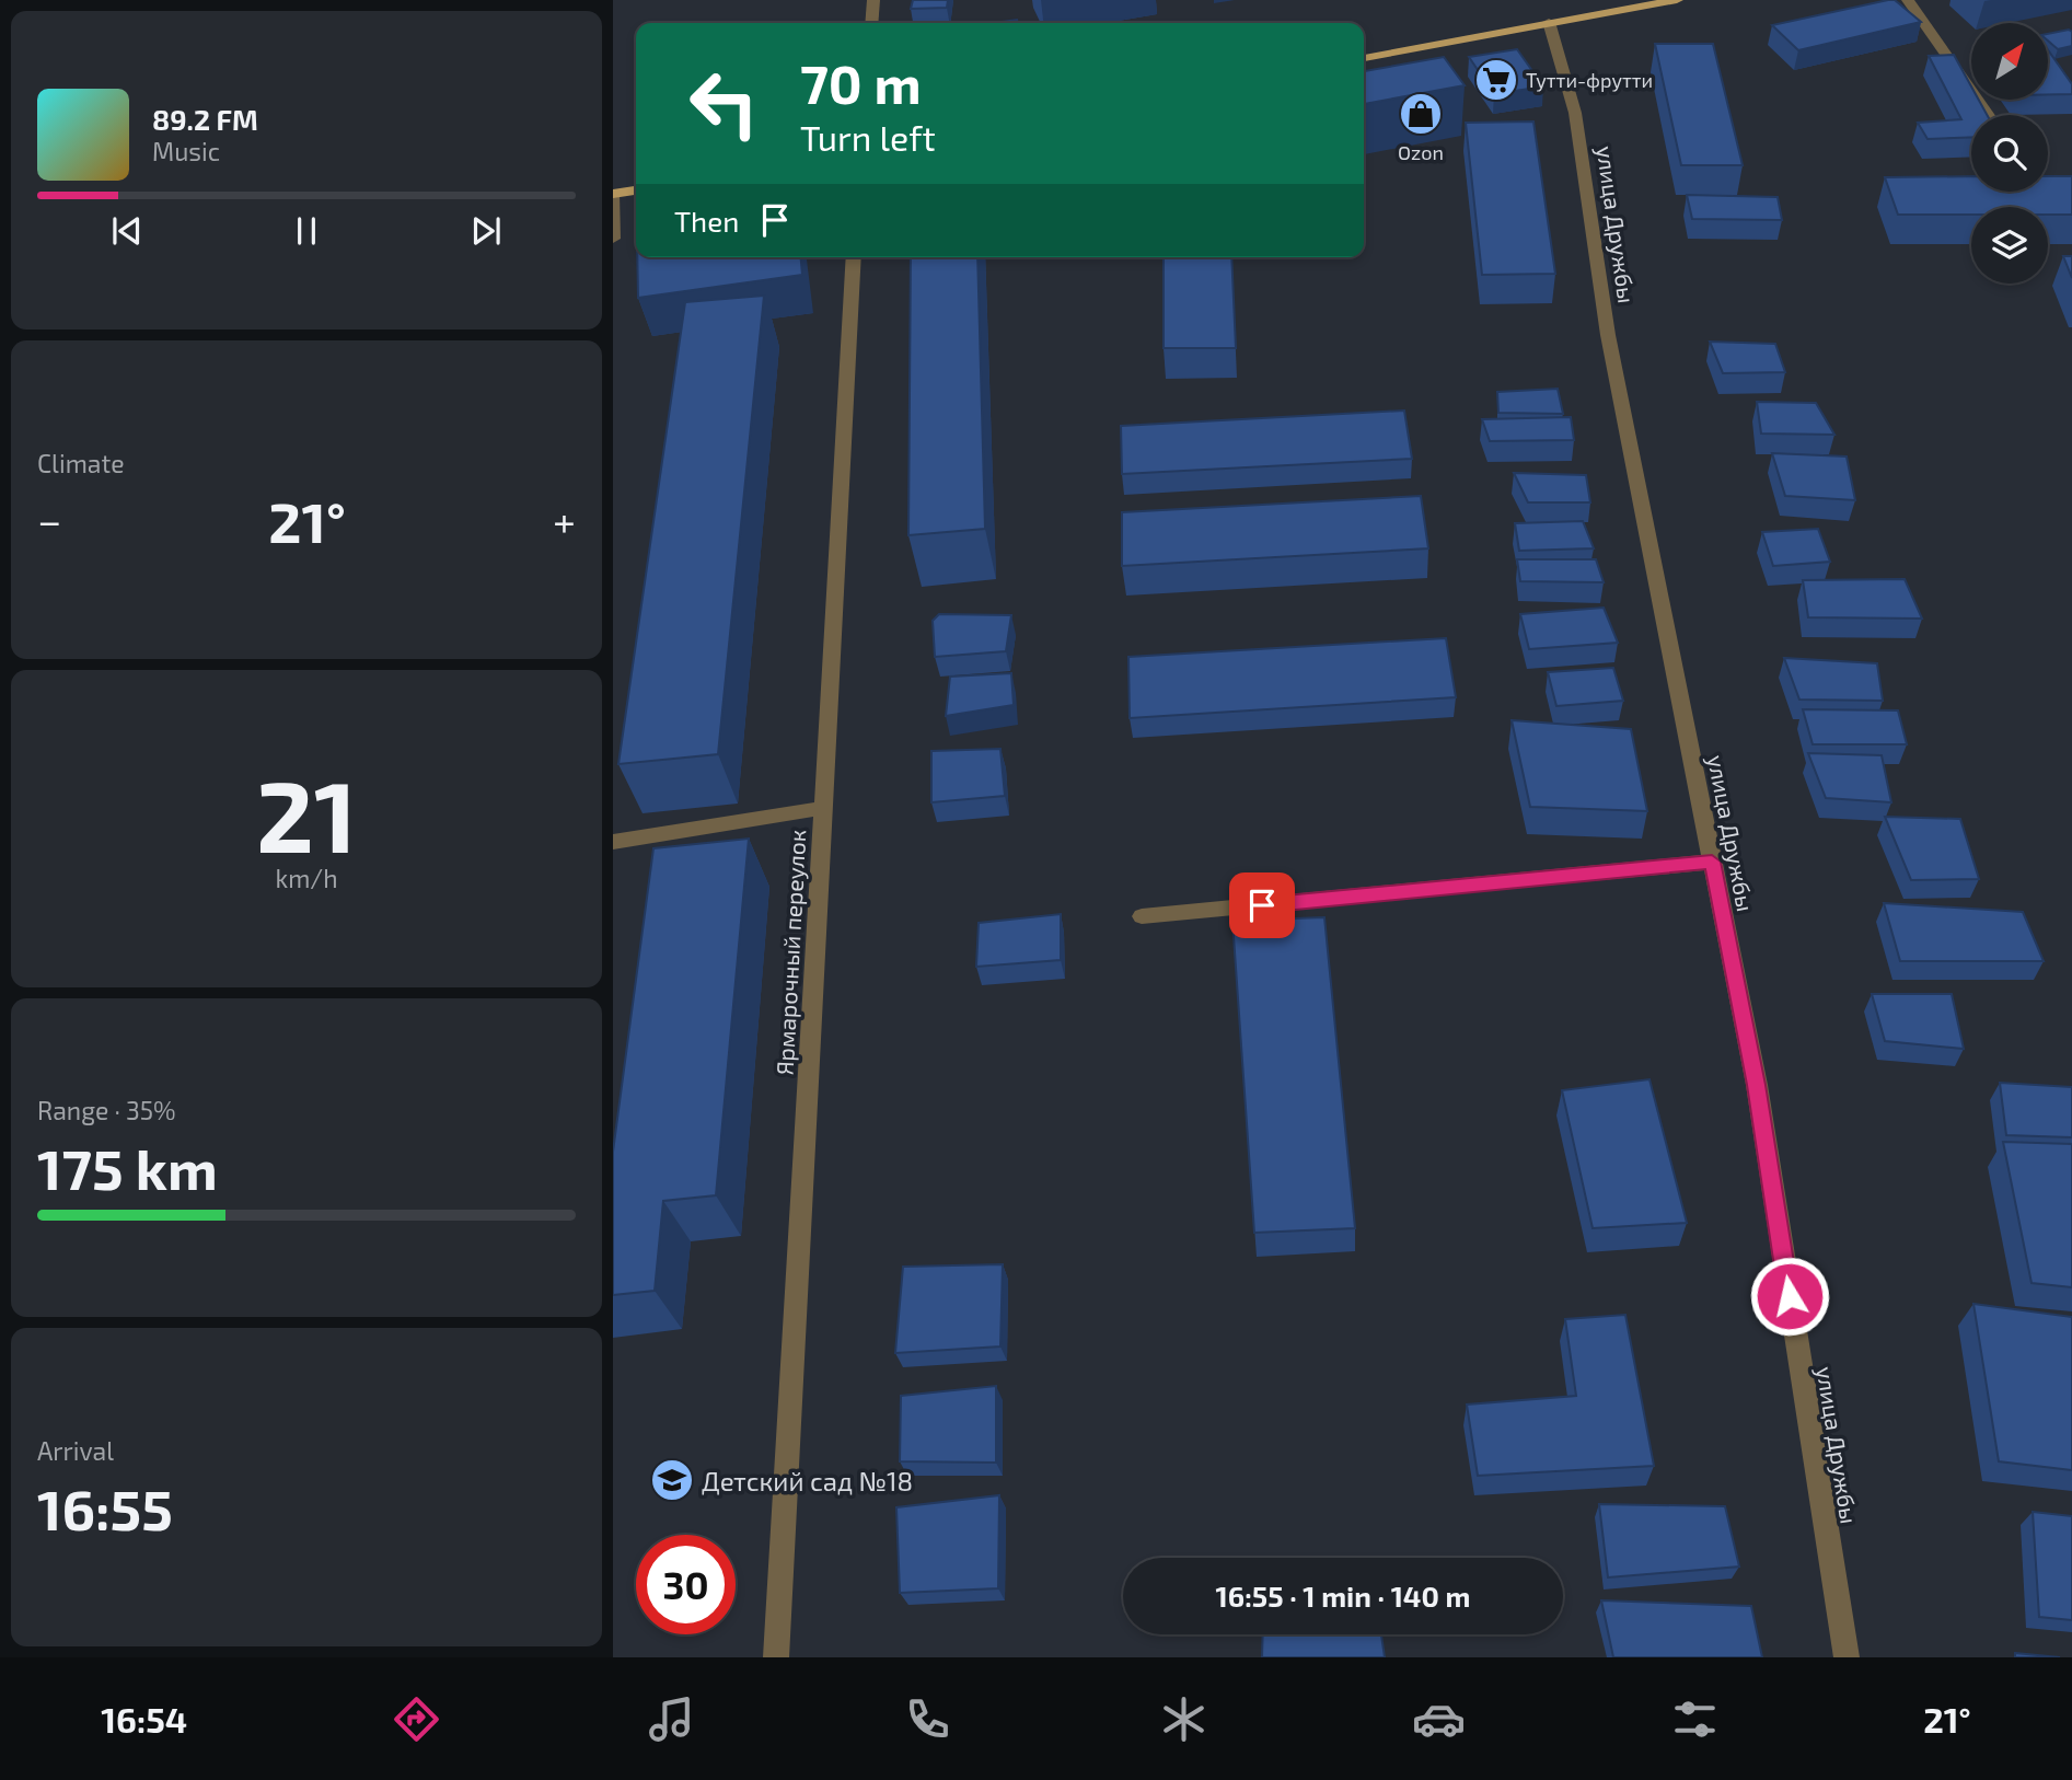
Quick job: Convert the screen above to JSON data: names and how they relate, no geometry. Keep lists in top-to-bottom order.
{
  "streets": {
    "street": ["улица Дружбы", "Ярмарочный переулок"]
  },
  "places": {
    "supermarket": ["Тутти-фрутти"],
    "shop": ["Ozon"],
    "school or university": ["Детский сад №18"]
  },
  "north": "top right",
  "page": {
    "turn": ["70 m", "Turn left"],
    "song": ["89.2 FM", "Music"],
    "then": "Then",
    "tile": [
      "Climate",
      ["21", "km/h"],
      ["Range · 35%", "175 km"],
      ["Arrival", "16:55"]
    ],
    "heat": ["−", "21°", "+"],
    "limit": "30",
    "trip": "16:55 · 1 min · 140 m",
    "tabs": ["16:54", "21°"]
  }
}
